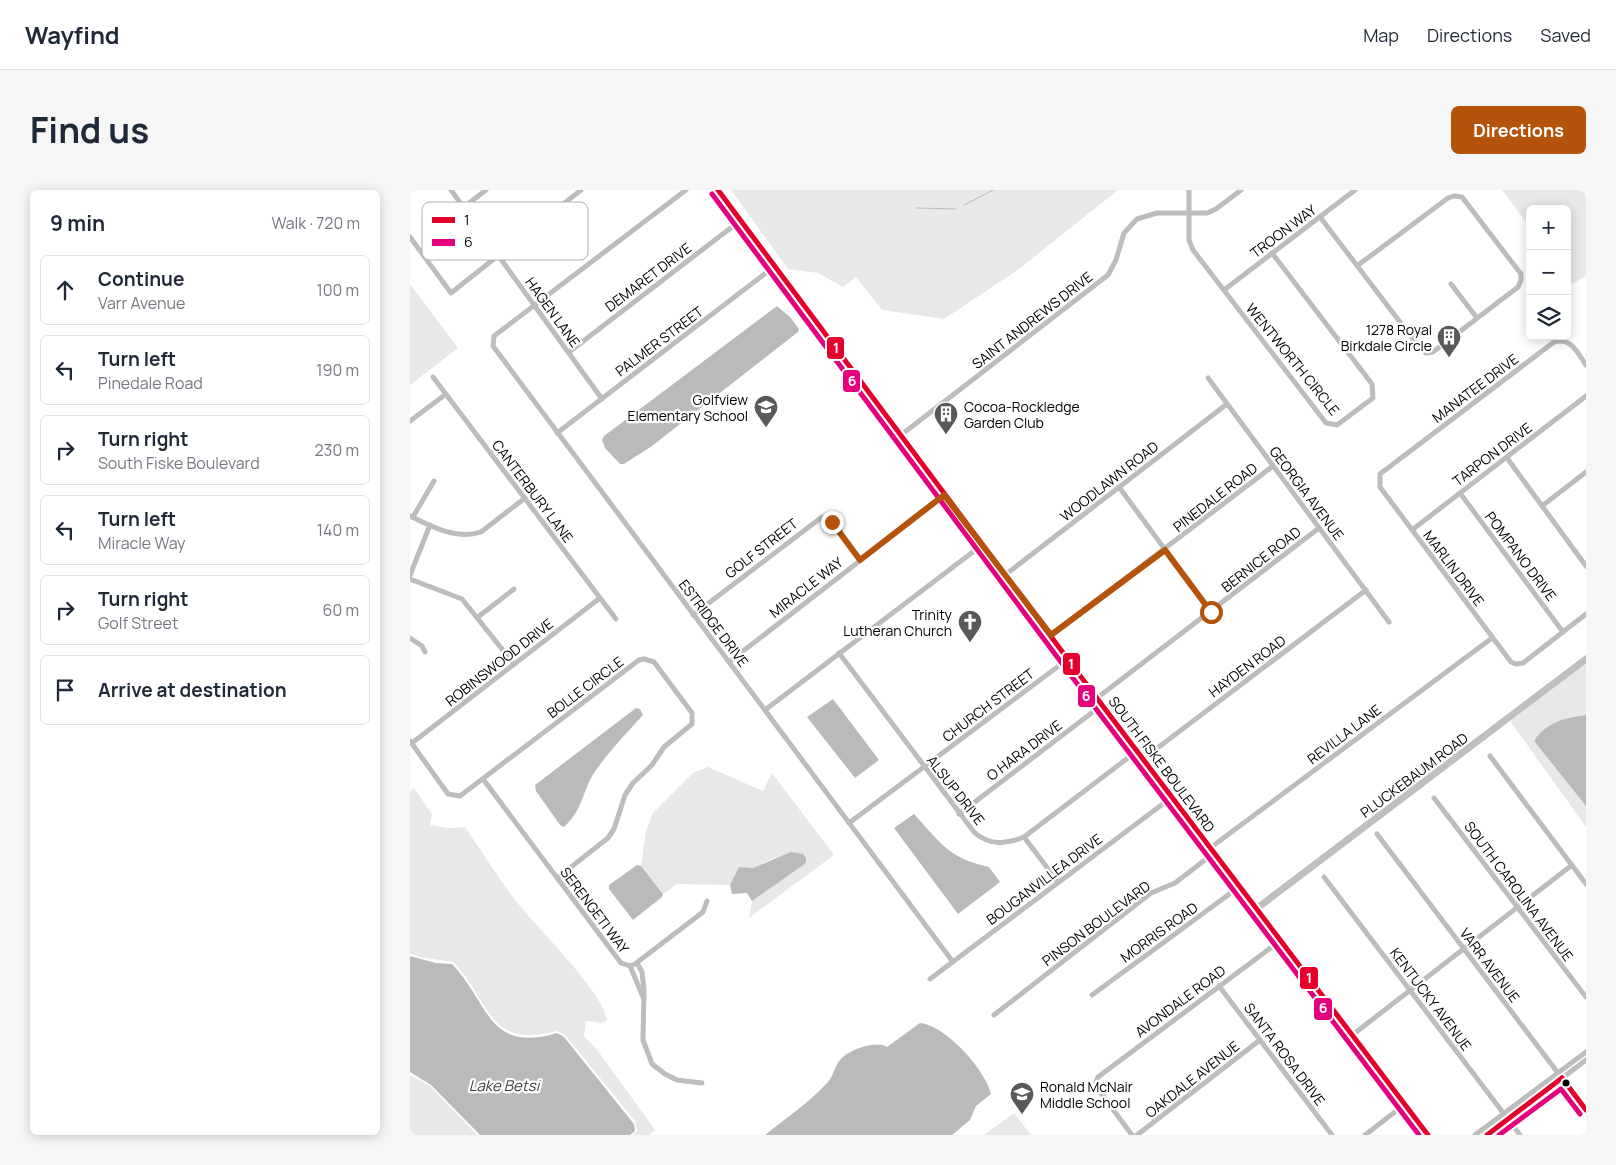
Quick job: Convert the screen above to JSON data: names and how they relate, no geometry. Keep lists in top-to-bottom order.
{
  "streets": {
    "main road": ["SOUTH FISKE BOULEVARD", "PLUCKEBAUM ROAD"],
    "street": [
      "TROON WAY",
      "DEMARET DRIVE",
      "HAGEN LANE",
      "SAINT ANDREWS DRIVE",
      "PALMER STREET",
      "WENTWORTH CIRCLE",
      "MANATEE DRIVE",
      "TARPON DRIVE",
      "WOODLAWN ROAD",
      "CANTERBURY LANE",
      "GEORGIA AVENUE",
      "PINEDALE ROAD",
      "GOLF STREET",
      "POMPANO DRIVE",
      "BERNICE ROAD",
      "MARLIN DRIVE",
      "MIRACLE WAY",
      "ESTRIDGE DRIVE",
      "ROBINSWOOD DRIVE",
      "HAYDEN ROAD",
      "BOLLE CIRCLE",
      "CHURCH STREET",
      "REVILLA LANE",
      "O HARA DRIVE",
      "ALSUP DRIVE",
      "BOUGANVILLEA DRIVE",
      "SOUTH CAROLINA AVENUE",
      "SERENGETI WAY",
      "PINSON BOULEVARD",
      "MORRIS ROAD",
      "VARR AVENUE",
      "KENTUCKY AVENUE",
      "AVONDALE ROAD",
      "SANTA ROSA DRIVE",
      "OAKDALE AVENUE"
    ]
  },
  "crossings": [
    ["TROON WAY", "WENTWORTH CIRCLE"],
    ["DEMARET DRIVE", "HAGEN LANE"],
    ["DEMARET DRIVE", "SOUTH FISKE BOULEVARD"],
    ["HAGEN LANE", "PALMER STREET"],
    ["HAGEN LANE", "ESTRIDGE DRIVE"],
    ["SAINT ANDREWS DRIVE", "WENTWORTH CIRCLE"],
    ["SAINT ANDREWS DRIVE", "SOUTH FISKE BOULEVARD"],
    ["PALMER STREET", "ESTRIDGE DRIVE"],
    ["PALMER STREET", "SOUTH FISKE BOULEVARD"],
    ["MANATEE DRIVE", "MARLIN DRIVE"],
    ["TARPON DRIVE", "POMPANO DRIVE"],
    ["TARPON DRIVE", "MARLIN DRIVE"],
    ["WOODLAWN ROAD", "GEORGIA AVENUE"],
    ["WOODLAWN ROAD", "SOUTH FISKE BOULEVARD"],
    ["CANTERBURY LANE", "ROBINSWOOD DRIVE"],
    ["GEORGIA AVENUE", "PINEDALE ROAD"],
    ["GEORGIA AVENUE", "BERNICE ROAD"],
    ["GEORGIA AVENUE", "HAYDEN ROAD"],
    ["PINEDALE ROAD", "SOUTH FISKE BOULEVARD"],
    ["GOLF STREET", "MIRACLE WAY"],
    ["GOLF STREET", "ESTRIDGE DRIVE"],
    ["POMPANO DRIVE", "MARLIN DRIVE"],
    ["BERNICE ROAD", "SOUTH FISKE BOULEVARD"],
    ["MARLIN DRIVE", "REVILLA LANE"],
    ["MIRACLE WAY", "ESTRIDGE DRIVE"],
    ["MIRACLE WAY", "SOUTH FISKE BOULEVARD"],
    ["ESTRIDGE DRIVE", "CHURCH STREET"],
    ["ESTRIDGE DRIVE", "BOUGANVILLEA DRIVE"],
    ["ROBINSWOOD DRIVE", "BOLLE CIRCLE"],
    ["HAYDEN ROAD", "SOUTH FISKE BOULEVARD"],
    ["BOLLE CIRCLE", "SERENGETI WAY"],
    ["CHURCH STREET", "SOUTH FISKE BOULEVARD"],
    ["CHURCH STREET", "ALSUP DRIVE"],
    ["REVILLA LANE", "SOUTH FISKE BOULEVARD"],
    ["REVILLA LANE", "PINSON BOULEVARD"],
    ["O HARA DRIVE", "SOUTH FISKE BOULEVARD"],
    ["O HARA DRIVE", "ALSUP DRIVE"],
    ["SOUTH FISKE BOULEVARD", "PLUCKEBAUM ROAD"],
    ["SOUTH FISKE BOULEVARD", "ALSUP DRIVE"],
    ["SOUTH FISKE BOULEVARD", "BOUGANVILLEA DRIVE"],
    ["SOUTH FISKE BOULEVARD", "PINSON BOULEVARD"],
    ["SOUTH FISKE BOULEVARD", "MORRIS ROAD"],
    ["SOUTH FISKE BOULEVARD", "AVONDALE ROAD"],
    ["AVONDALE ROAD", "SANTA ROSA DRIVE"],
    ["SANTA ROSA DRIVE", "OAKDALE AVENUE"]
  ],
  "water": ["Lake Betsi"],
  "places": {
    "building": ["1278 Royal Birkdale Circle", "Cocoa-Rockledge Garden Club"],
    "school or university": ["Golfview Elementary School", "Ronald McNair Middle School"],
    "church": ["Trinity Lutheran Church"]
  },
  "lines": ["transit line 1", "transit line 6"],
  "legend": ["1", "6"],
  "page": {
    "header": "Wayfind",
    "nav": ["Map", "Directions", "Saved"],
    "title": "Find us",
    "buttons": "Directions",
    "heading": ["9 min", "Walk · 720 m"],
    "map_buttons": ["+", "−"],
    "list": [
      ["Continue", "Varr Avenue", "100 m"],
      ["Turn left", "Pinedale Road", "190 m"],
      ["Turn right", "South Fiske Boulevard", "230 m"],
      ["Turn left", "Miracle Way", "140 m"],
      ["Turn right", "Golf Street", "60 m"],
      "Arrive at destination"
    ]
  }
}
